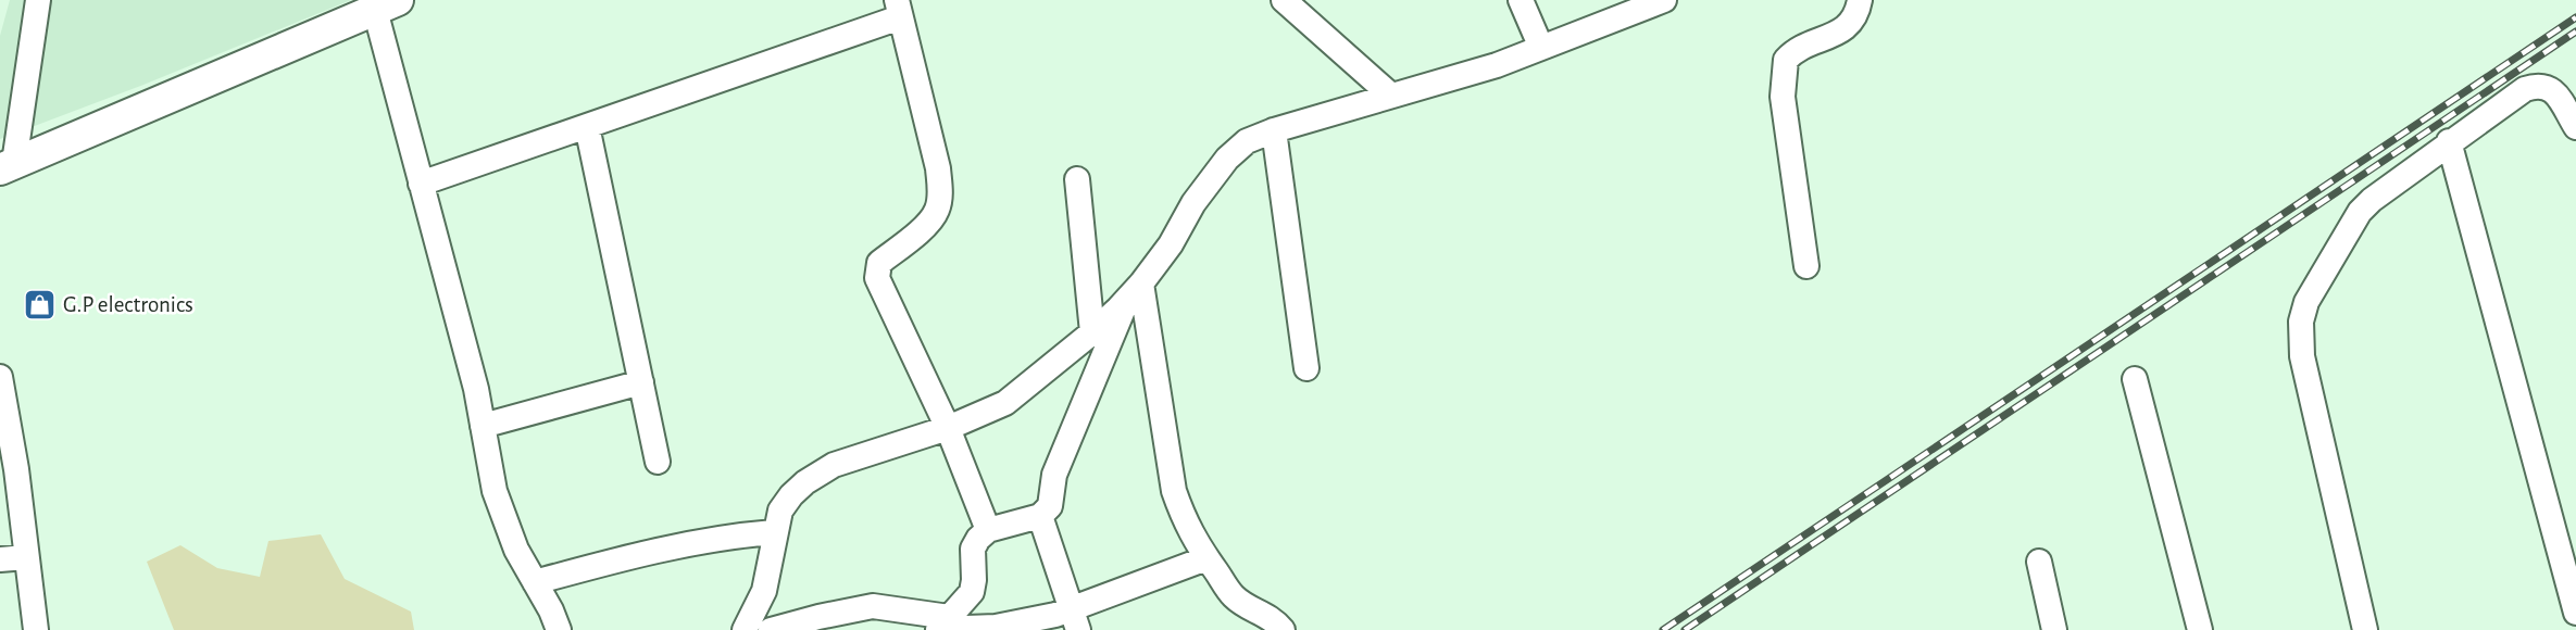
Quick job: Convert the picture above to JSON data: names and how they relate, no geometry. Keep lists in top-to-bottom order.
{
  "places": {
    "shop": ["G.P electronics"]
  }
}
